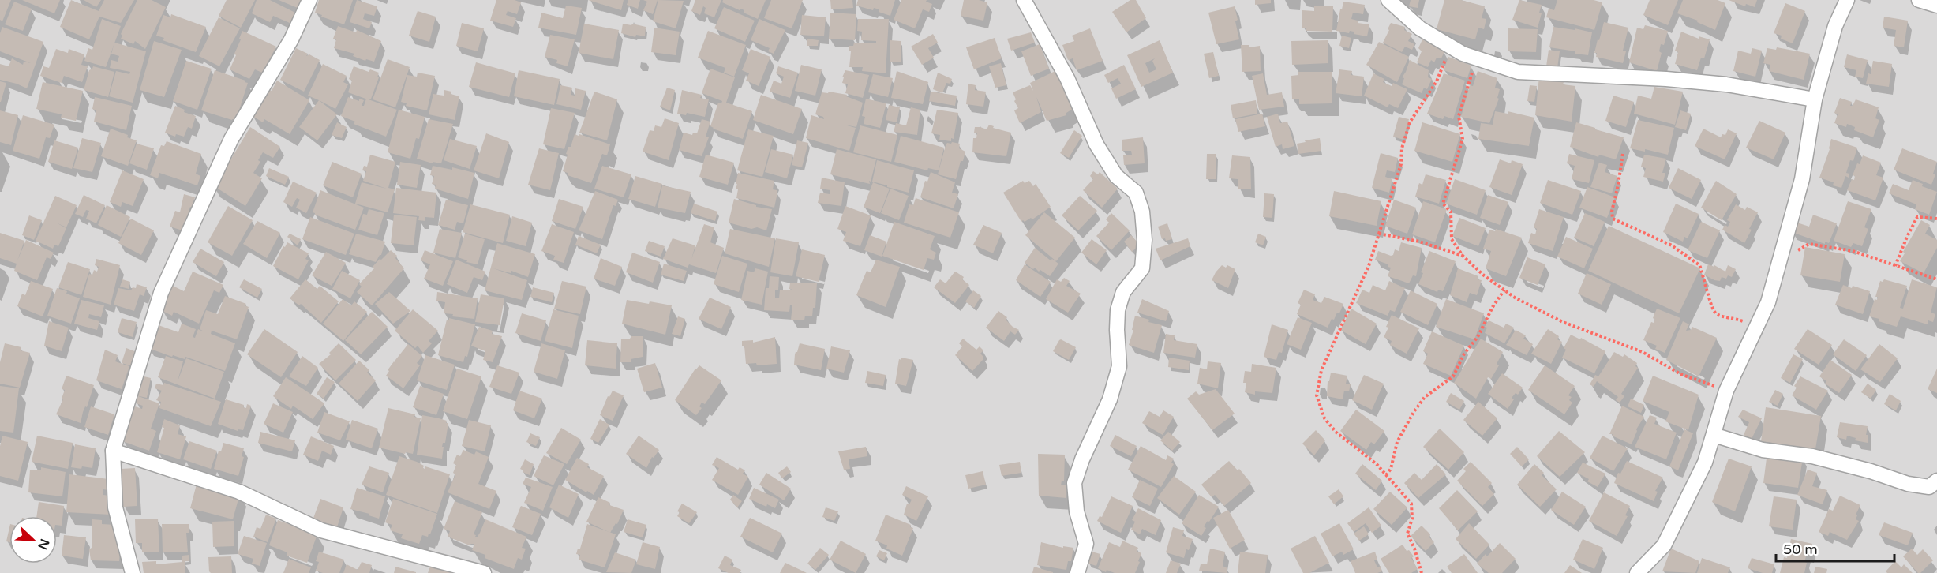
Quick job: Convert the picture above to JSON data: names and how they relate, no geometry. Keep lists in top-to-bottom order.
{
  "scale_bar": "50 m",
  "north": "bottom right"
}
